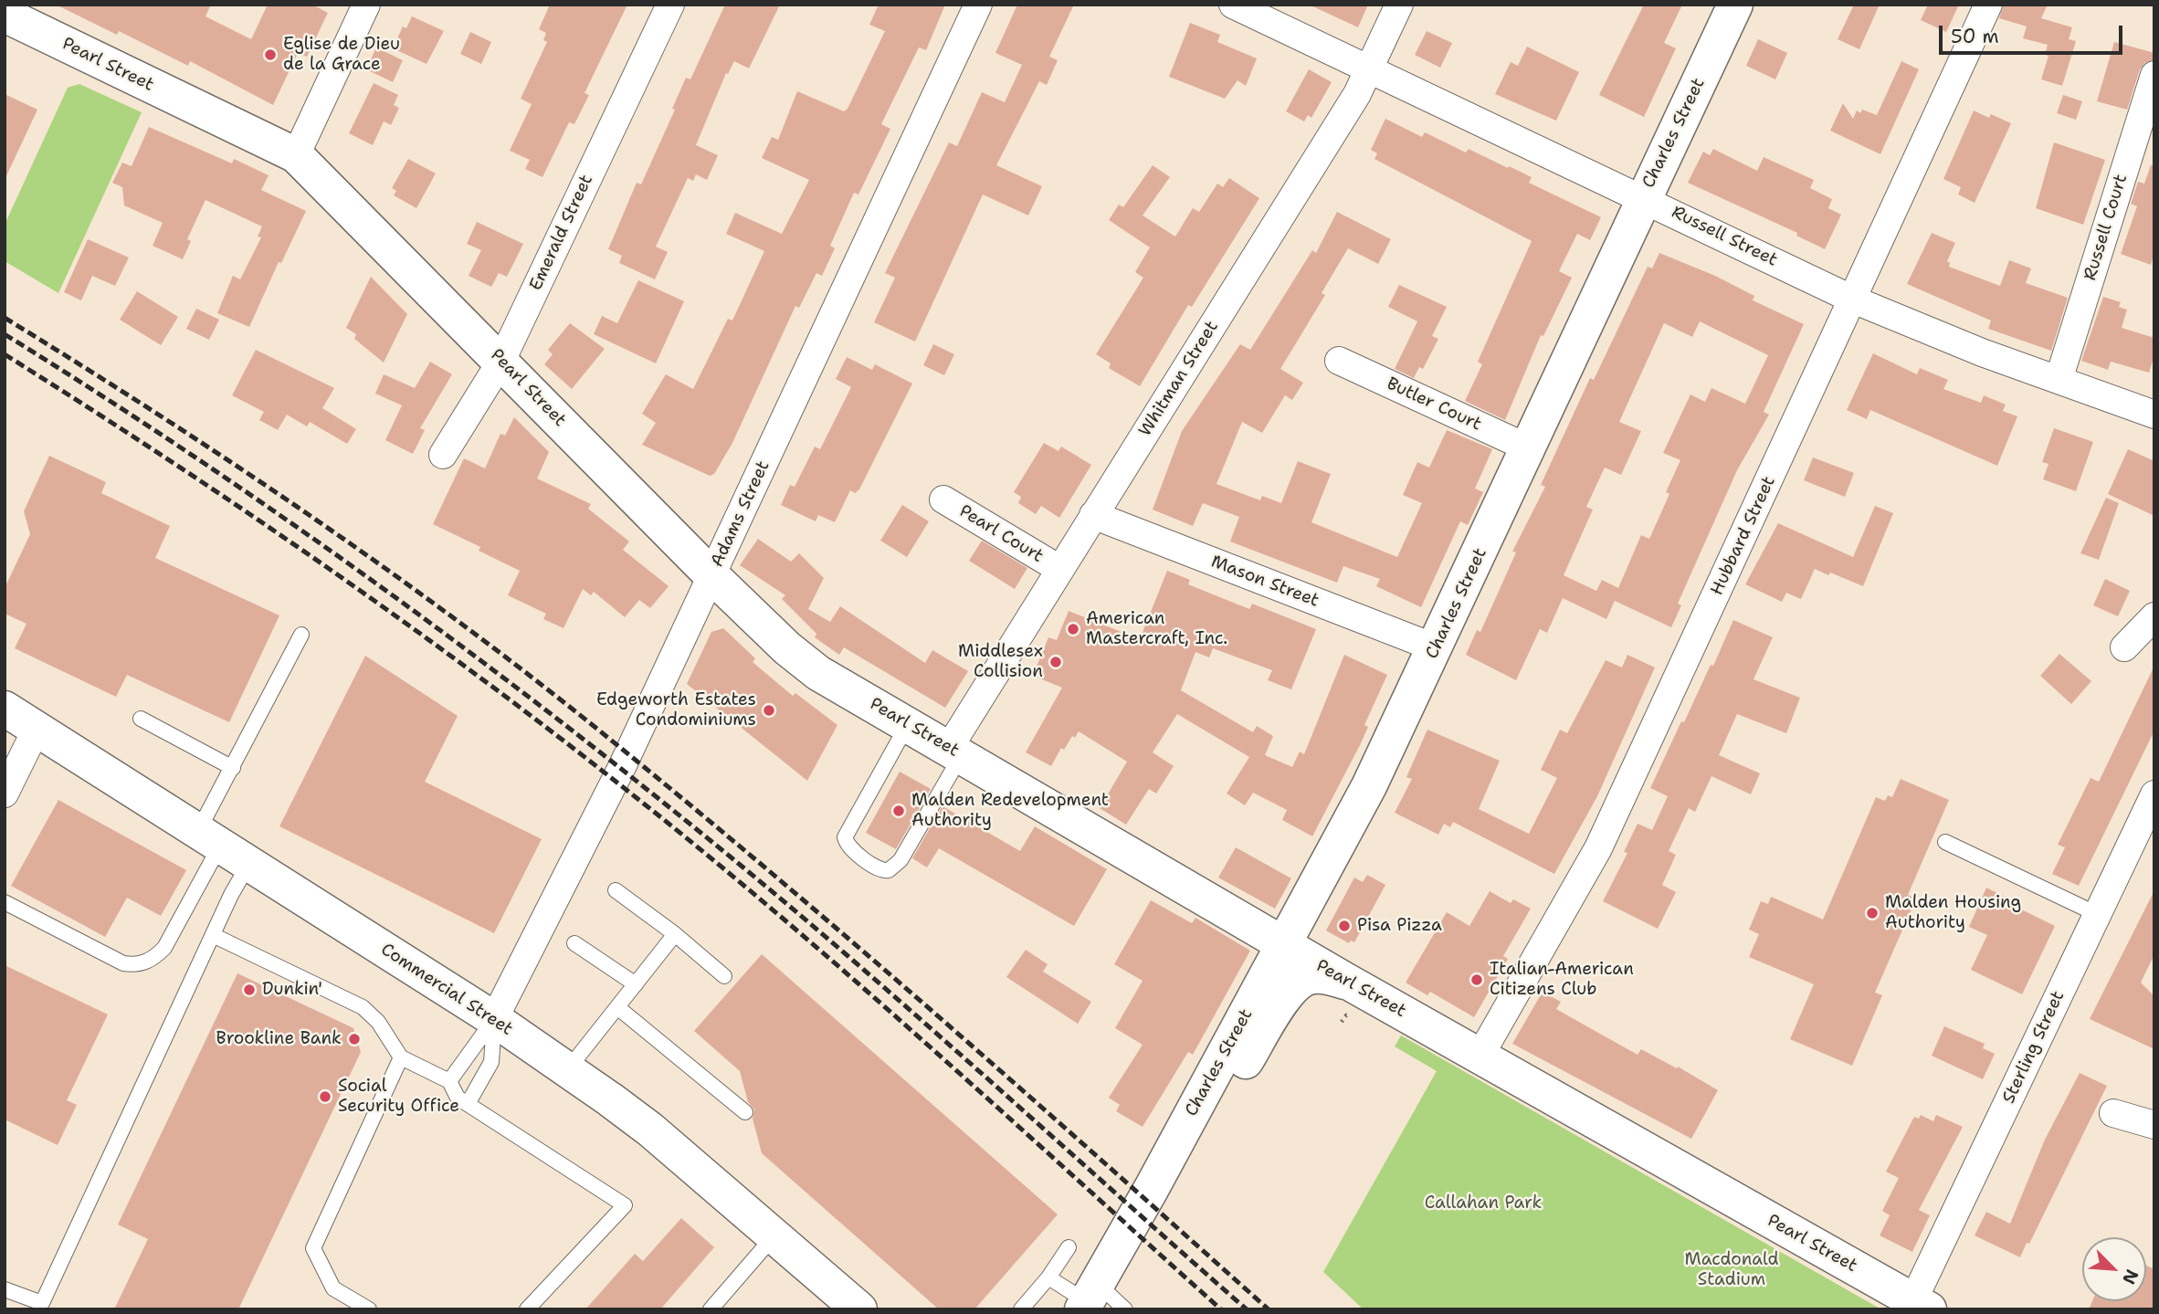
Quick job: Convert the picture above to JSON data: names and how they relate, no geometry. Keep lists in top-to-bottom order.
{
  "streets": {
    "street": [
      "Pearl Street",
      "Charles Street",
      "Russell Court",
      "Emerald Street",
      "Russell Street",
      "Whitman Street",
      "Butler Court",
      "Adams Street",
      "Pearl Court",
      "Hubbard Street",
      "Mason Street",
      "Commercial Street",
      "Sterling Street"
    ]
  },
  "crossings": [
    ["Pearl Street", "Charles Street"],
    ["Pearl Street", "Emerald Street"],
    ["Pearl Street", "Whitman Street"],
    ["Pearl Street", "Adams Street"],
    ["Pearl Street", "Hubbard Street"],
    ["Pearl Street", "Sterling Street"],
    ["Charles Street", "Russell Street"],
    ["Charles Street", "Butler Court"],
    ["Charles Street", "Mason Street"],
    ["Russell Court", "Russell Street"],
    ["Russell Street", "Whitman Street"],
    ["Russell Street", "Hubbard Street"],
    ["Whitman Street", "Pearl Court"],
    ["Whitman Street", "Mason Street"],
    ["Adams Street", "Commercial Street"]
  ],
  "parks": ["Callahan Park", "Macdonald Stadium"],
  "places": [
    "Eglise de Dieu de la Grace",
    "American Mastercraft, Inc.",
    "Middlesex Collision",
    "Edgeworth Estates Condominiums",
    "Malden Redevelopment Authority",
    "Malden Housing Authority",
    "Pisa Pizza",
    "Italian-American Citizens Club",
    "Dunkin'",
    "Brookline Bank",
    "Social Security Office"
  ],
  "scale_bar": "50 m",
  "north": "bottom right"
}
